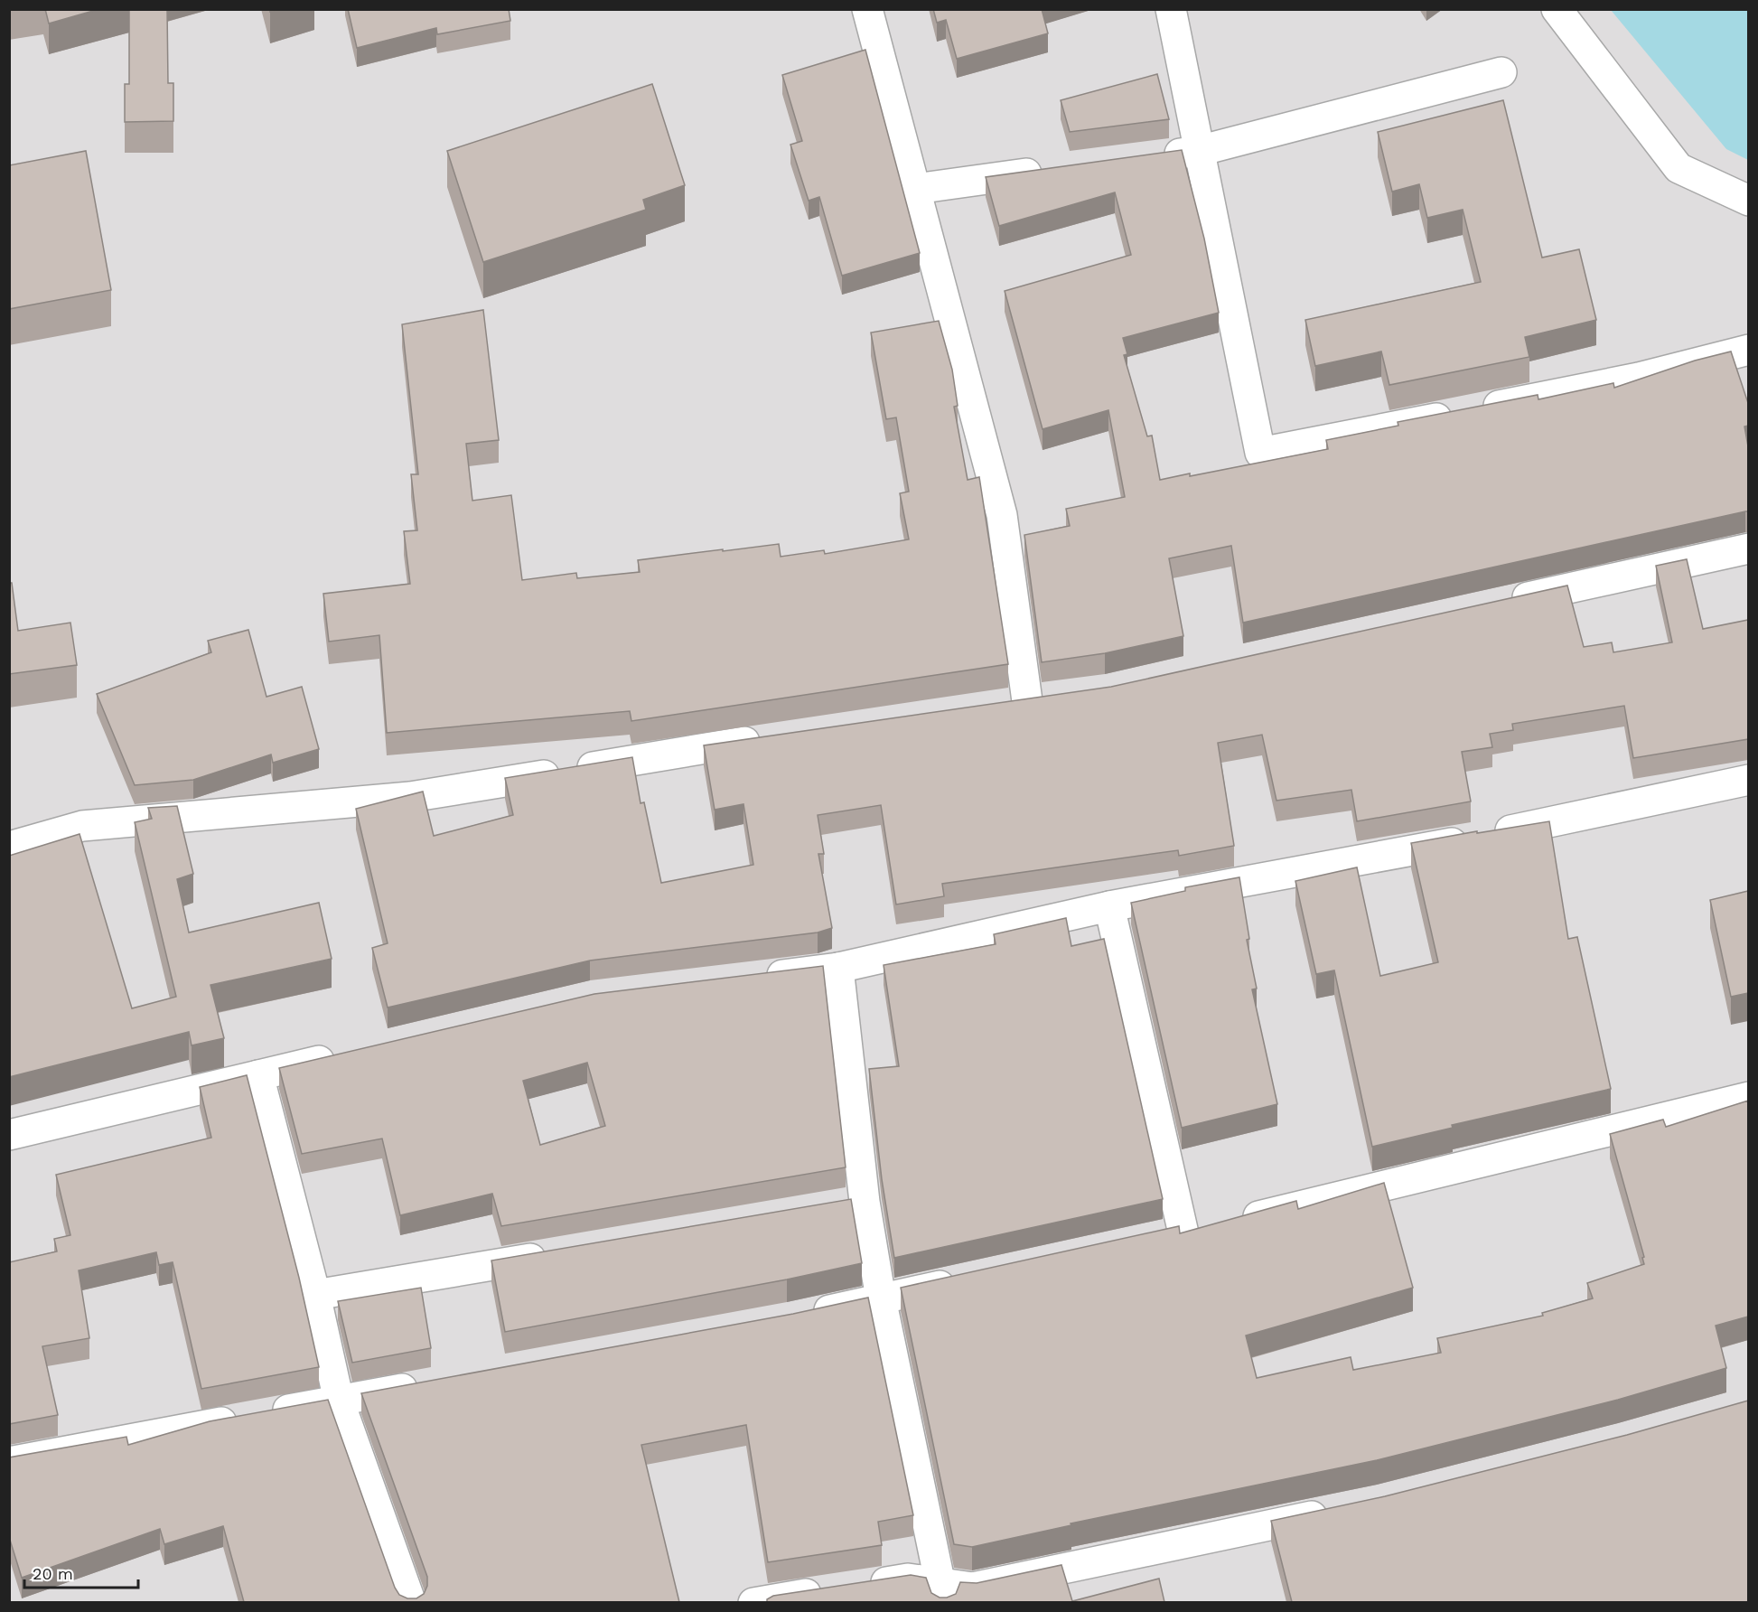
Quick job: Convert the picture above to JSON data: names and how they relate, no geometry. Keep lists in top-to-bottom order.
{
  "scale_bar": "20 m"
}
